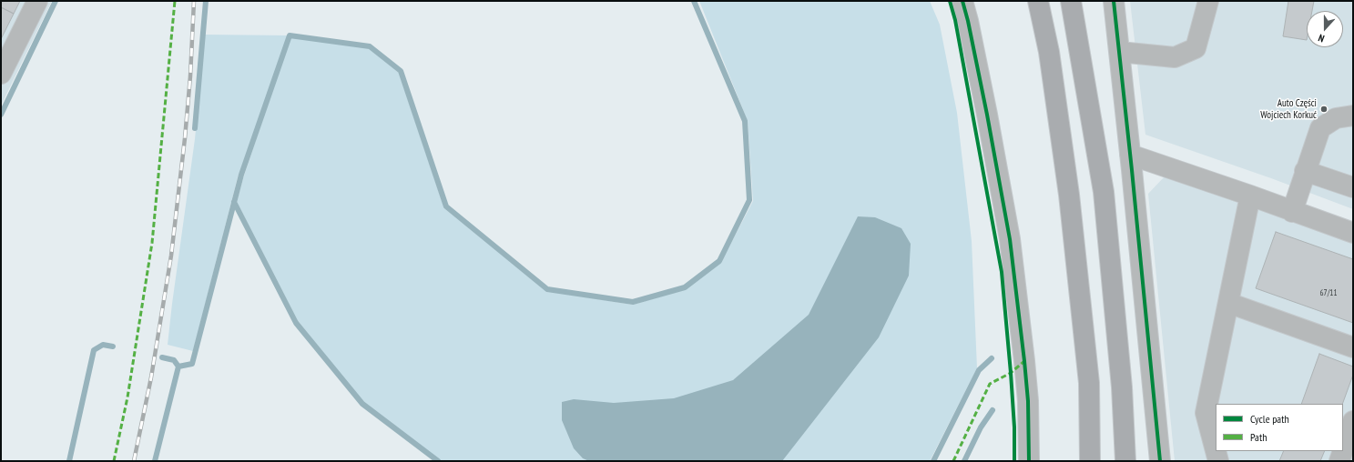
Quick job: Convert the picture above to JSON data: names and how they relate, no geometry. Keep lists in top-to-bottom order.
{
  "places": ["Auto Części Wojciech Korkuć"],
  "house_numbers": ["67/11"],
  "legend": ["Cycle path", "Path"],
  "north": "bottom"
}
